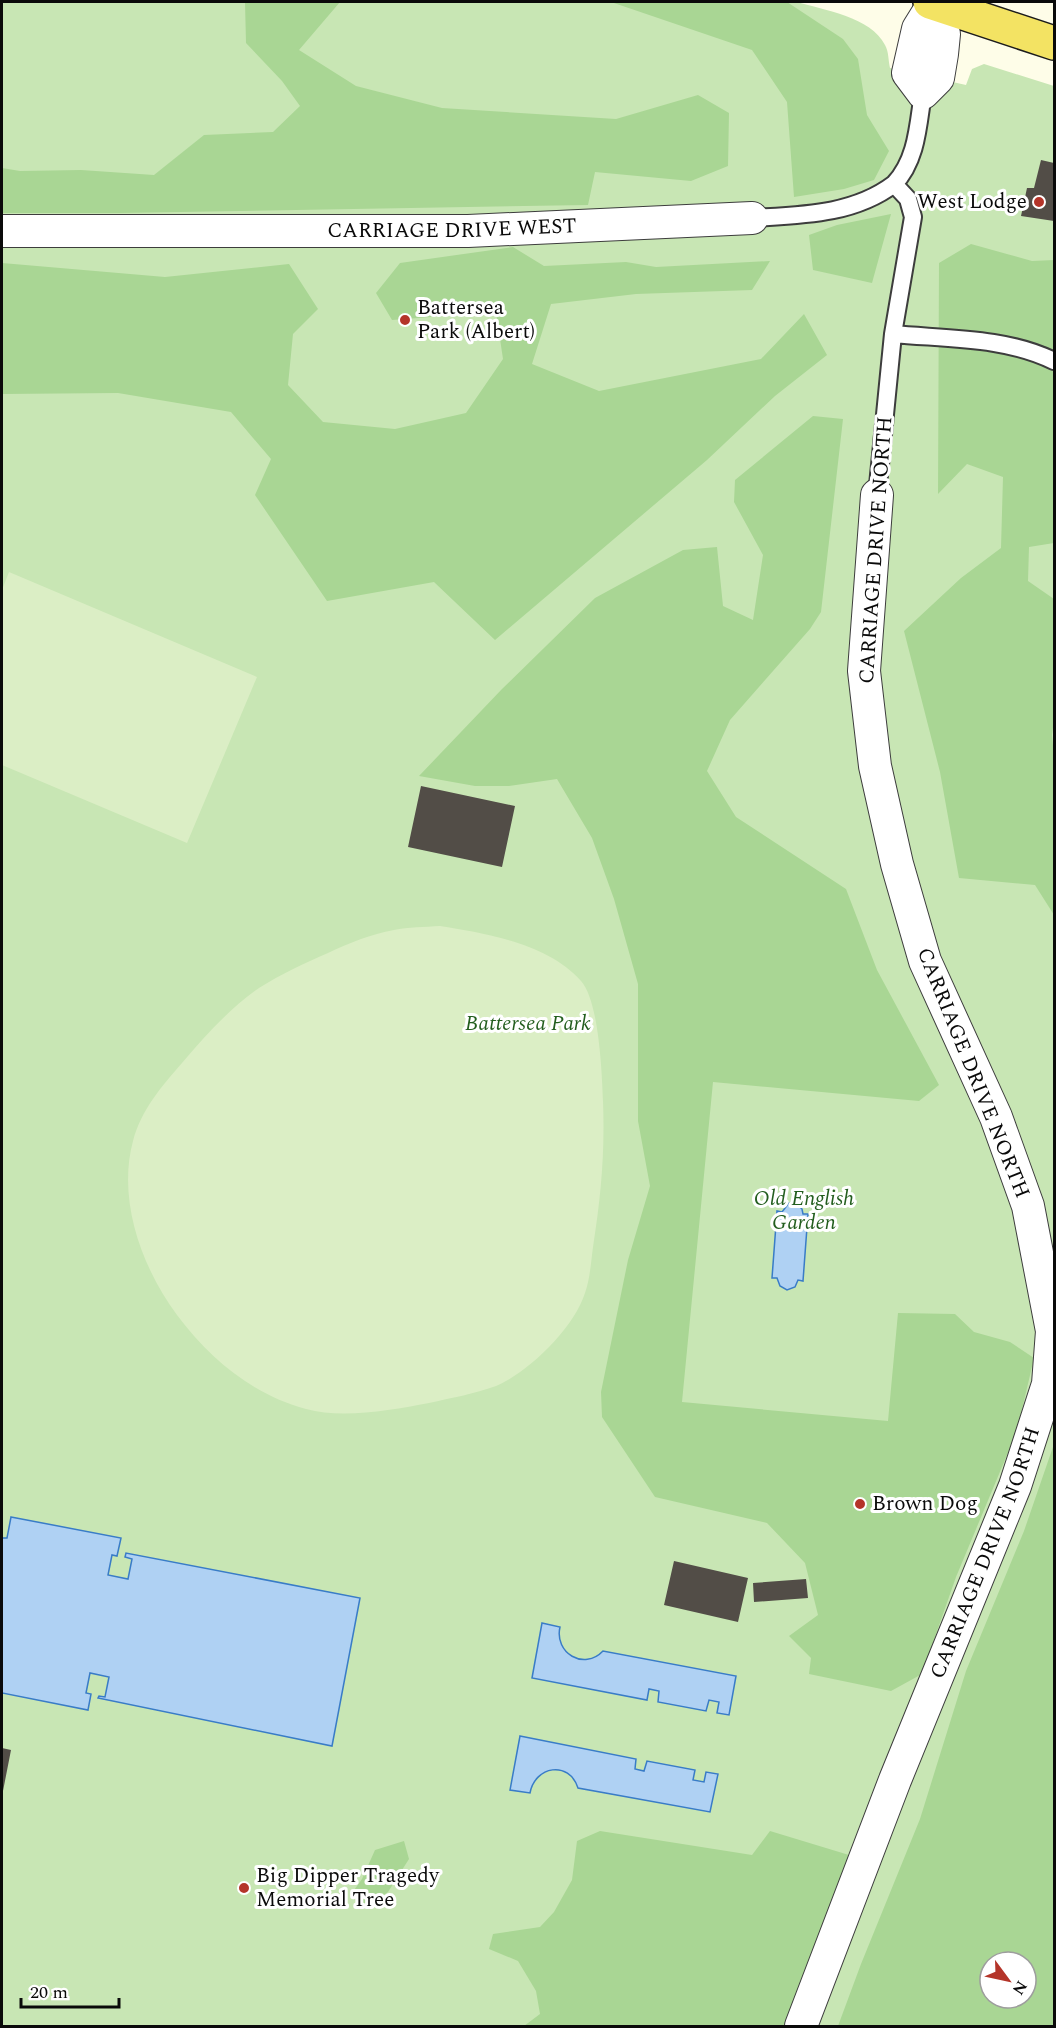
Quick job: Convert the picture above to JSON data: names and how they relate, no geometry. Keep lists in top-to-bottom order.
{
  "streets": {
    "street": ["CARRIAGE DRIVE WEST", "CARRIAGE DRIVE NORTH"]
  },
  "crossings": [
    ["CARRIAGE DRIVE WEST", "CARRIAGE DRIVE NORTH"]
  ],
  "parks": ["Battersea Park", "Old English Garden"],
  "places": [
    "West Lodge",
    "Battersea Park (Albert)",
    "Brown Dog",
    "Big Dipper Tragedy Memorial Tree"
  ],
  "scale_bar": "20 m",
  "north": "bottom right"
}
